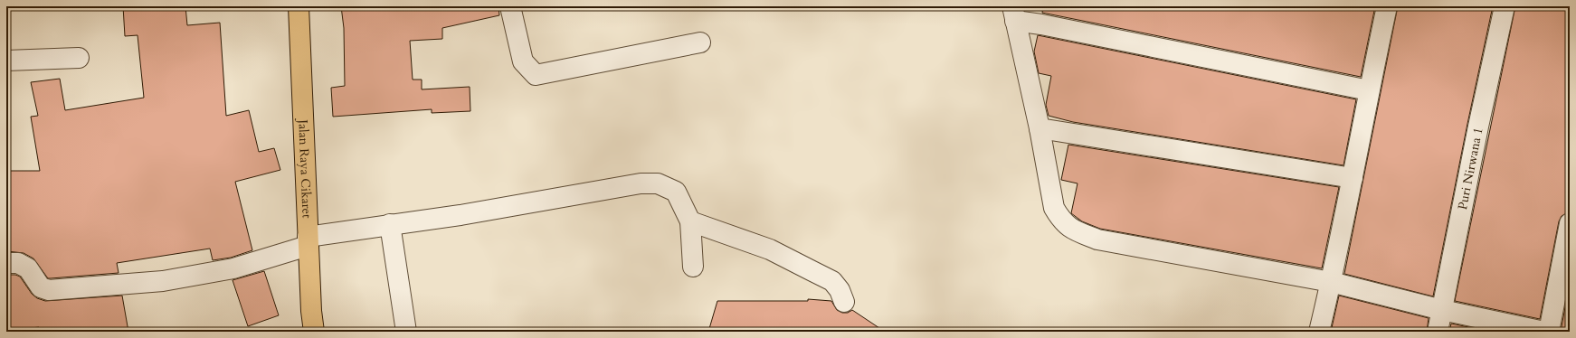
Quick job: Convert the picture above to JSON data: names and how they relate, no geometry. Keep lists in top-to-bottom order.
{
  "streets": {
    "main road": ["Jalan Raya Cikaret"],
    "street": ["Puri Nirwana 1"]
  }
}
